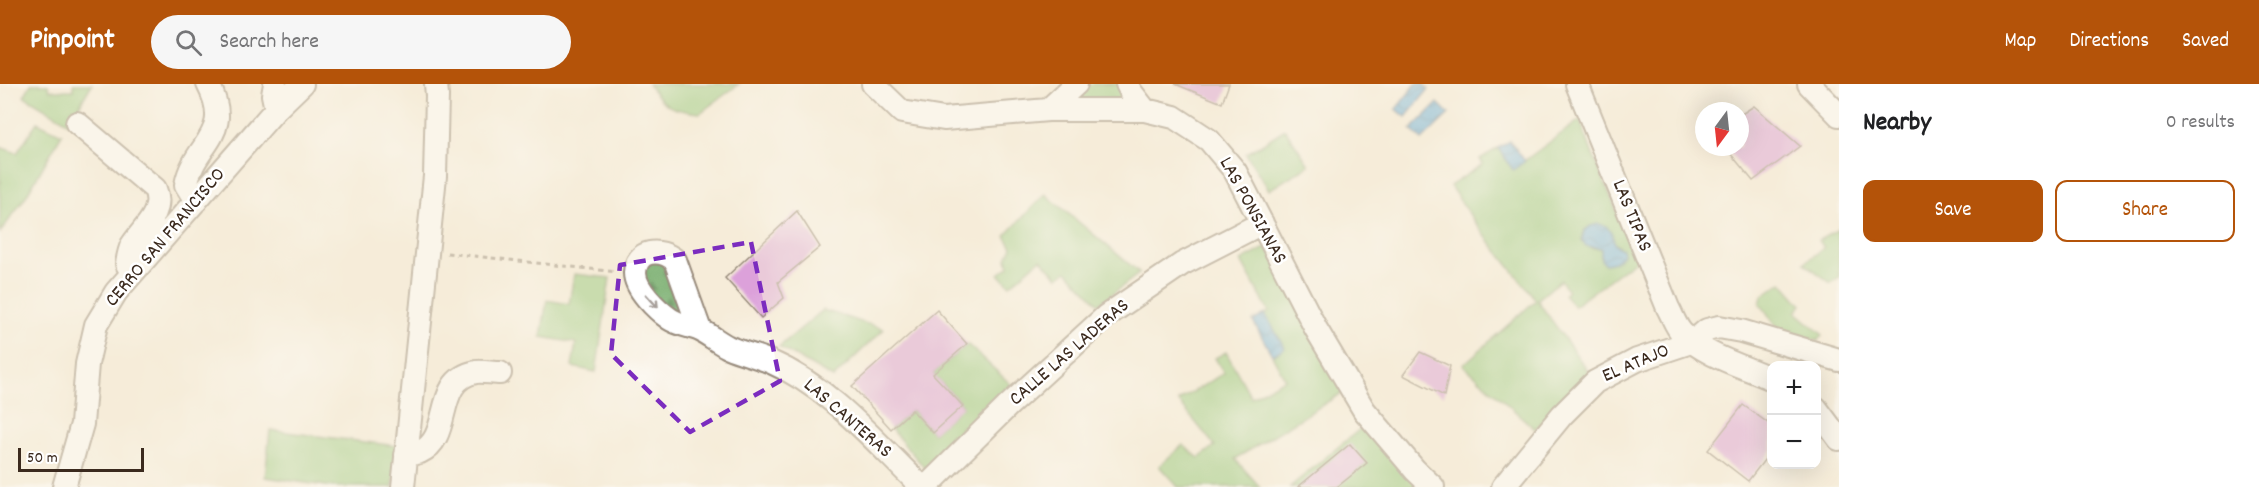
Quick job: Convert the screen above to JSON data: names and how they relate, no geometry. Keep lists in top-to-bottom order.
{
  "streets": {
    "street": [
      "LAS PONSIANAS",
      "LAS TIPAS",
      "CERRO SAN FRANCISCO",
      "CALLE LAS LADERAS",
      "EL ATAJO",
      "LAS CANTERAS"
    ]
  },
  "crossings": [
    ["LAS PONSIANAS", "CALLE LAS LADERAS"],
    ["LAS TIPAS", "EL ATAJO"],
    ["CALLE LAS LADERAS", "LAS CANTERAS"]
  ],
  "scale_bar": "50 m",
  "north": "bottom",
  "page": {
    "header": "Pinpoint",
    "search": "Search here",
    "nav": ["Map", "Directions", "Saved"],
    "heading": ["Nearby", "0 results"],
    "buttons": ["Save", "Share"],
    "map_buttons": ["+", "−"],
    "scale": "50 m"
  }
}
